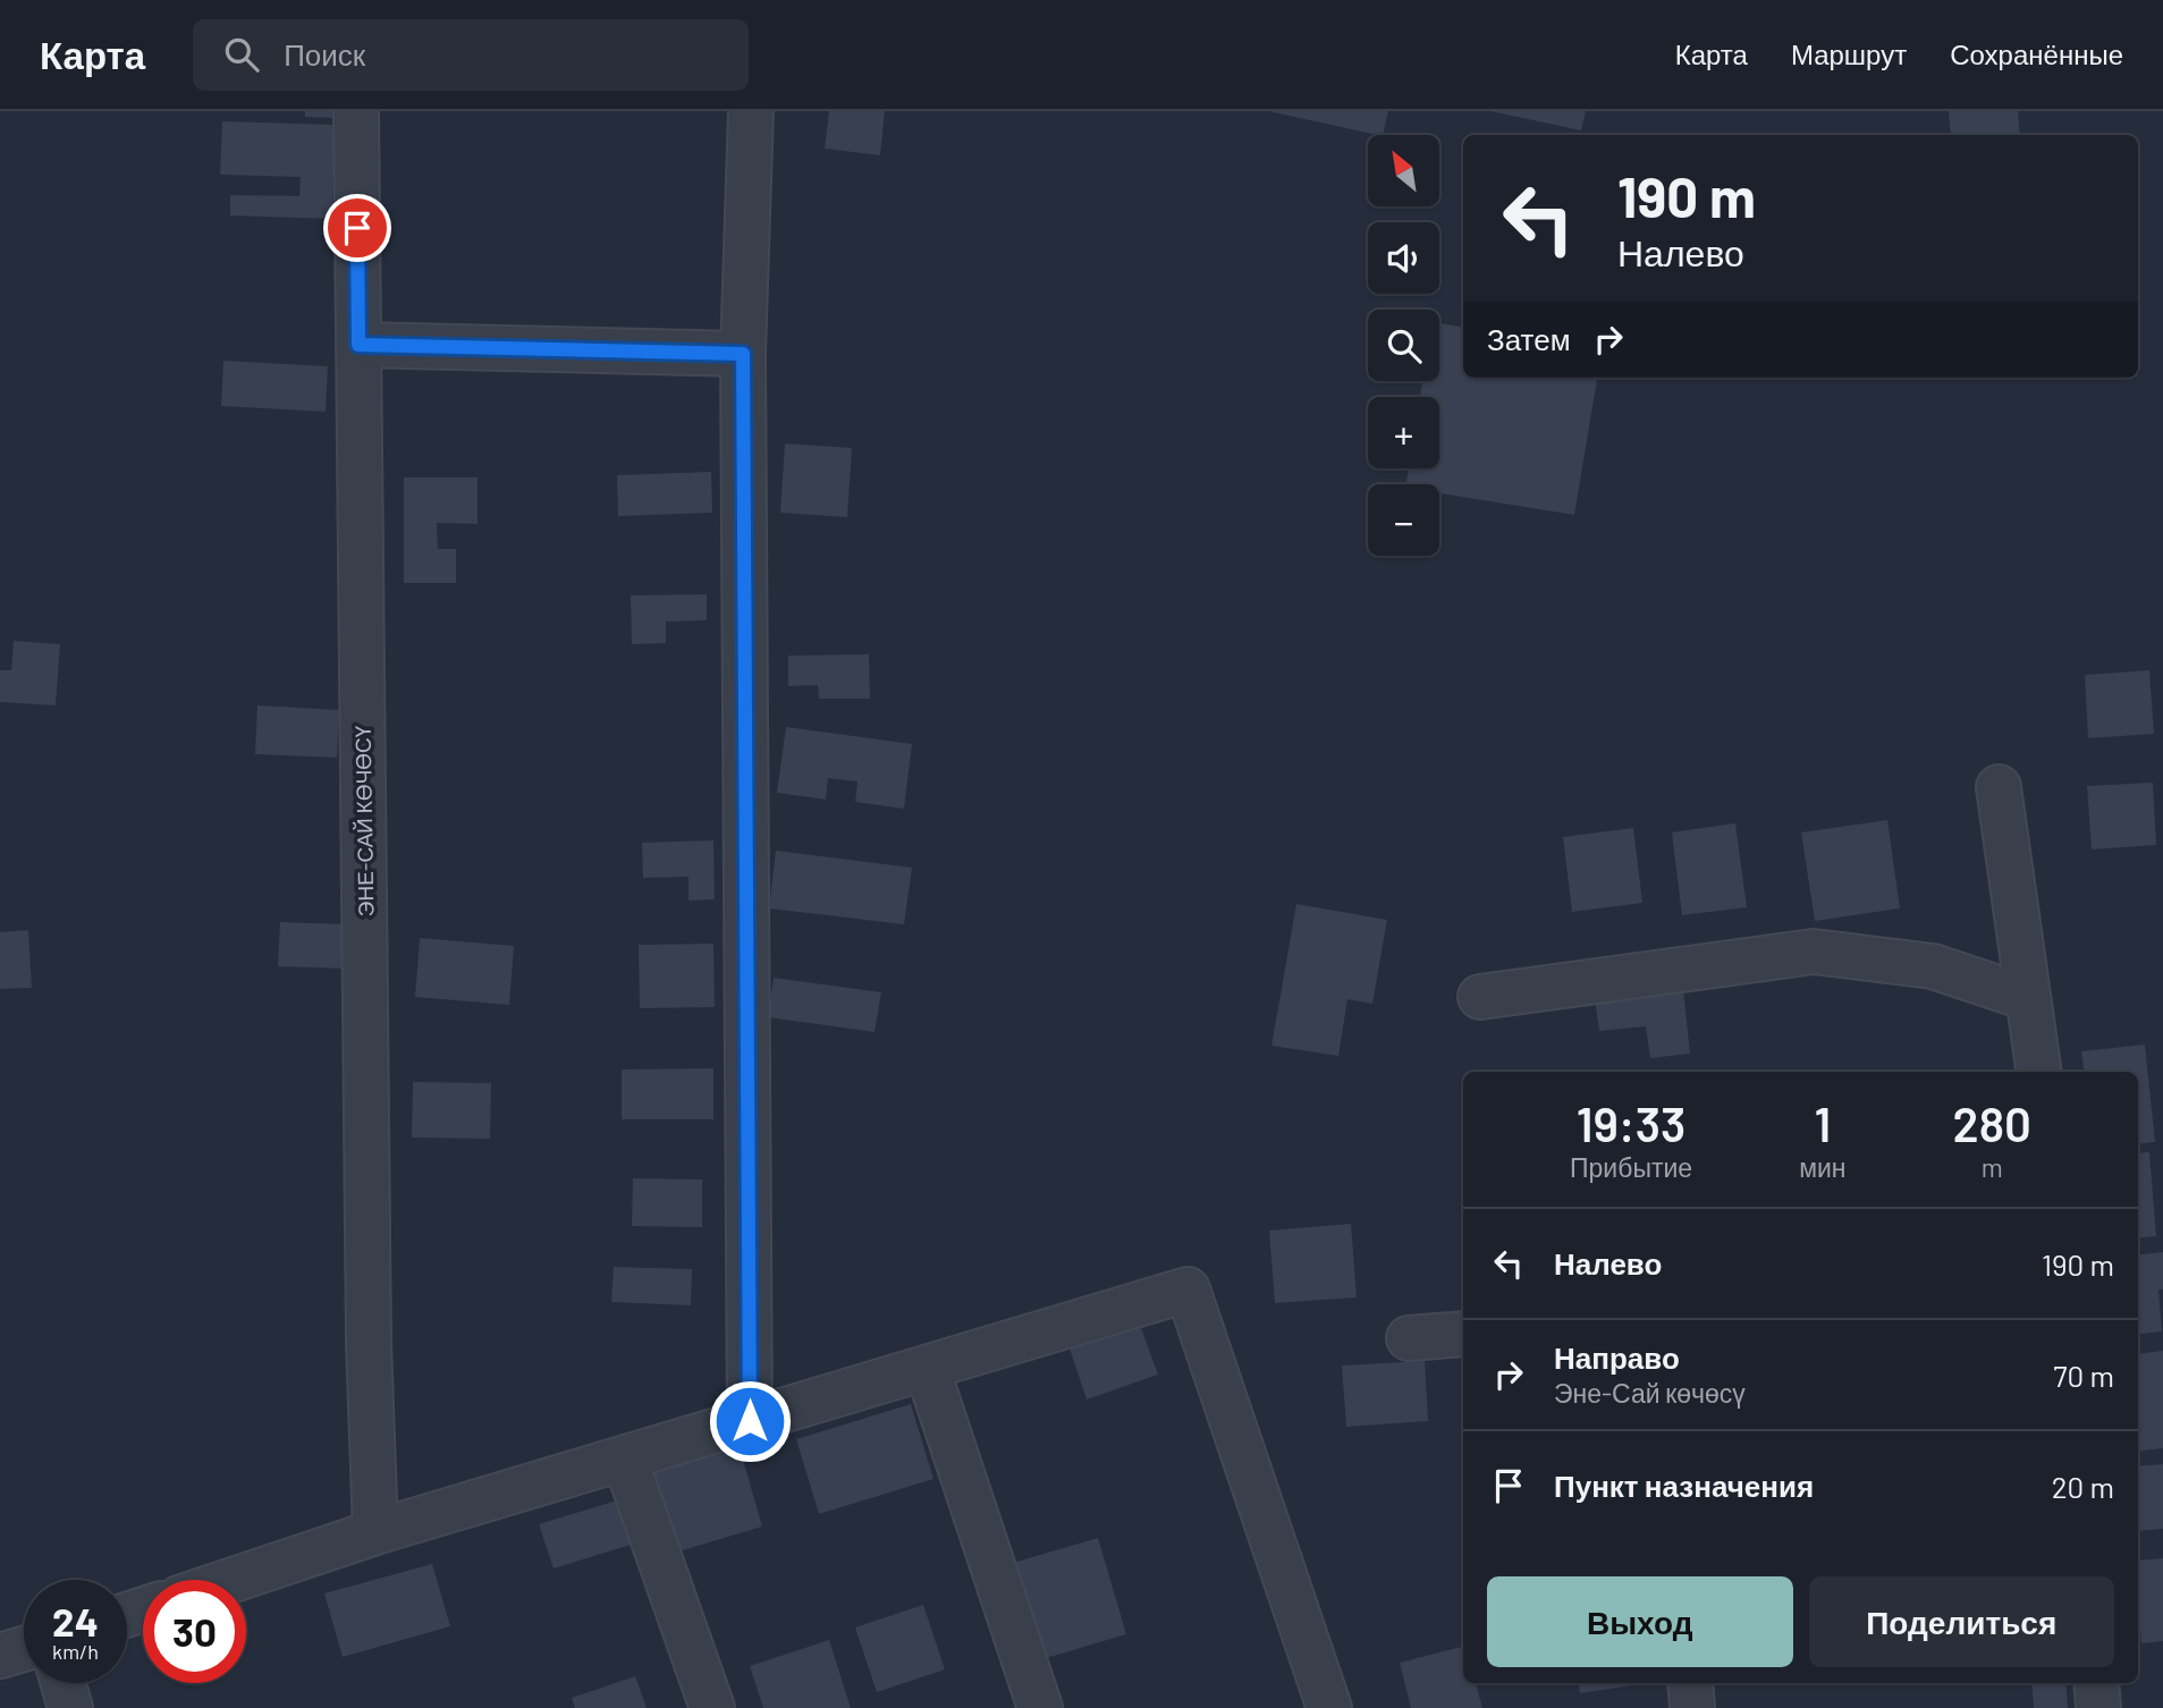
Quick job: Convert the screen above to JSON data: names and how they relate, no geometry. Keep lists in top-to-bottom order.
{
  "streets": {
    "street": ["ЭНЕ-САЙ КӨЧӨСҮ"]
  },
  "north": "top left",
  "page": {
    "header": "Карта",
    "search": "Поиск",
    "nav": ["Карта", "Маршрут", "Сохранённые"],
    "map_buttons": ["+", "−"],
    "turn": ["190 m", "Налево"],
    "then": "Затем",
    "eta": [
      "19:33",
      "Прибытие",
      "1",
      "мин",
      "280",
      "m"
    ],
    "list": [
      {
        "name": "Налево",
        "value": "190 m"
      },
      {
        "name": "Направо",
        "note": "Эне-Сай көчөсү",
        "value": "70 m"
      },
      {
        "name": "Пункт назначения",
        "value": "20 m"
      }
    ],
    "buttons": ["Выход", "Поделиться"],
    "speed": "24 km/h",
    "limit": "30"
  }
}
